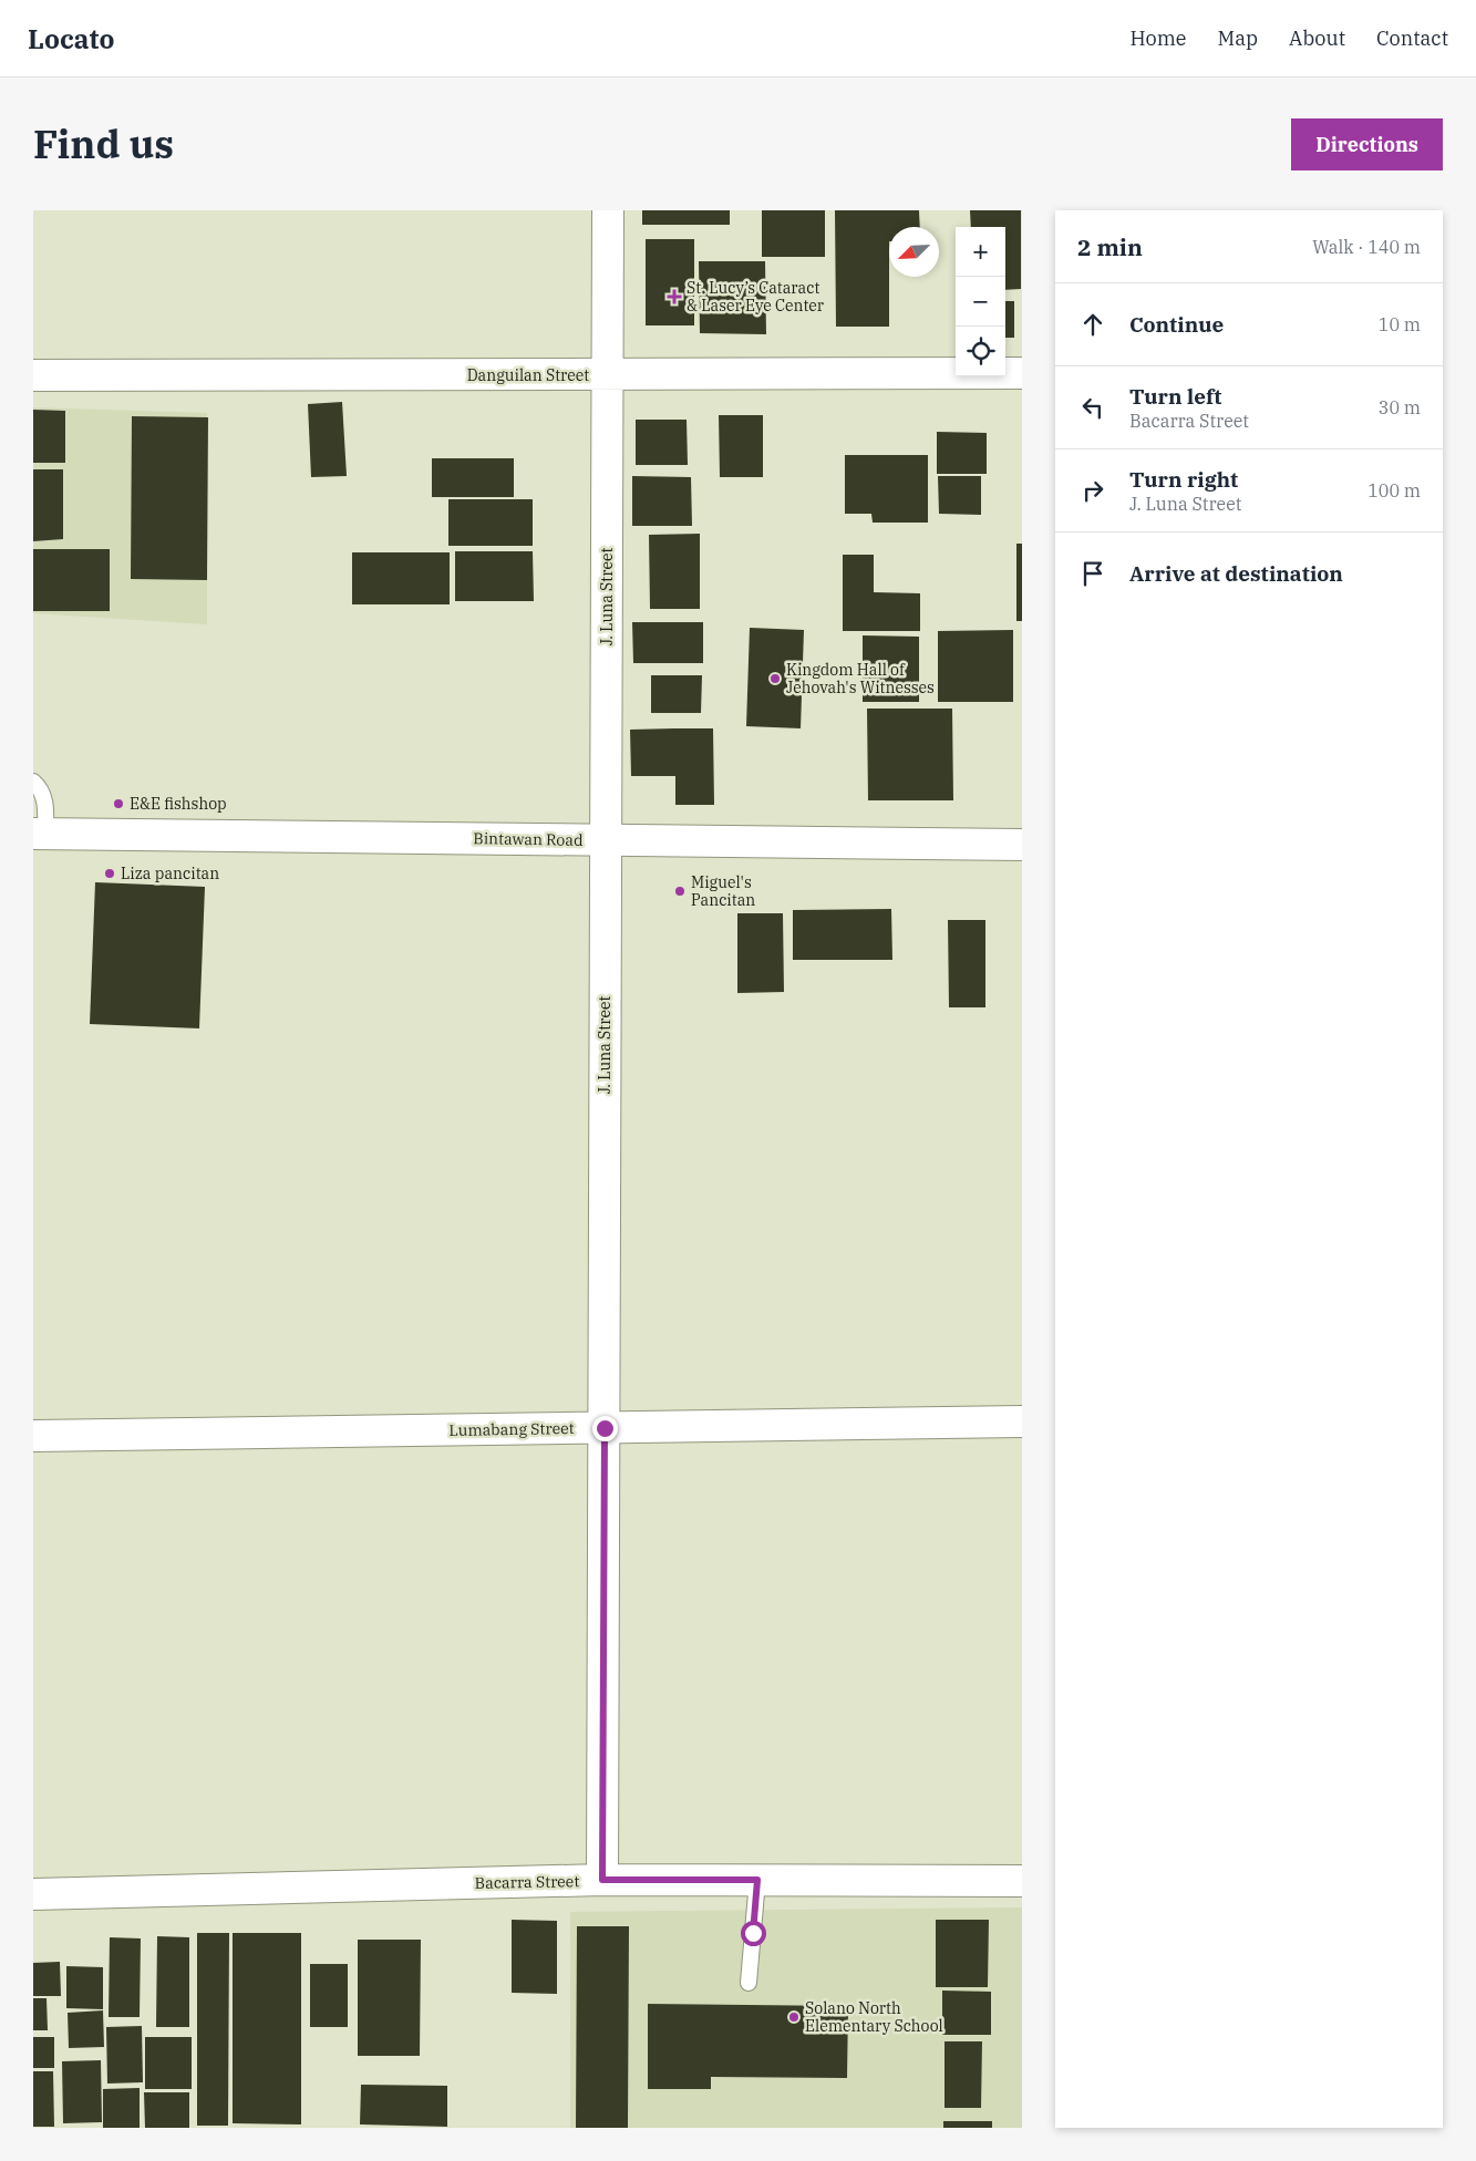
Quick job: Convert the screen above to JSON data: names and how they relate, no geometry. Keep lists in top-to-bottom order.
{
  "streets": {
    "street": [
      "Danguilan Street",
      "J. Luna Street",
      "Bintawan Road",
      "Lumabang Street",
      "Bacarra Street"
    ]
  },
  "crossings": [
    ["Danguilan Street", "J. Luna Street"],
    ["J. Luna Street", "Bintawan Road"],
    ["J. Luna Street", "Lumabang Street"],
    ["J. Luna Street", "Bacarra Street"]
  ],
  "places": {
    "health": ["St. Lucy’s Cataract & Laser Eye Center"],
    "other": [
      "Kingdom Hall of Jehovah's Witnesses",
      "E&E fishshop",
      "Liza pancitan",
      "Miguel's Pancitan",
      "Solano North Elementary School"
    ]
  },
  "north": "bottom left",
  "page": {
    "header": "Locato",
    "nav": [
      "Home",
      "Map",
      "About",
      "Contact"
    ],
    "title": "Find us",
    "buttons": "Directions",
    "heading": ["2 min", "Walk · 140 m"],
    "map_buttons": ["+", "−"],
    "list": [
      ["Continue", "10 m"],
      ["Turn left", "Bacarra Street", "30 m"],
      ["Turn right", "J. Luna Street", "100 m"],
      "Arrive at destination"
    ]
  }
}
